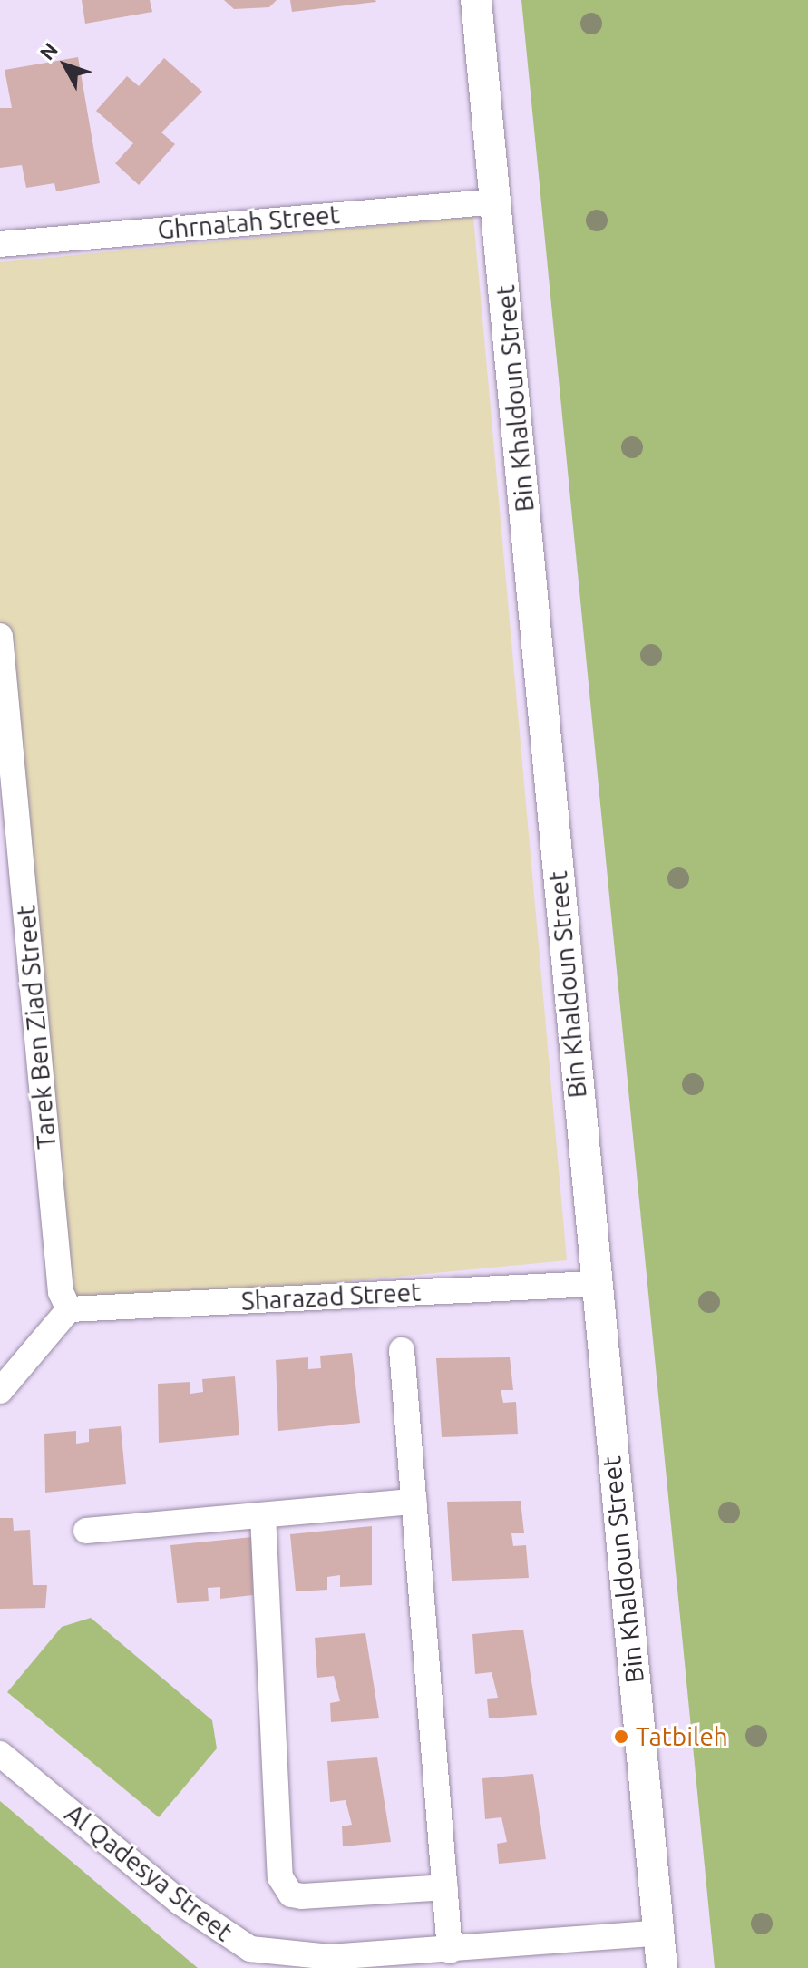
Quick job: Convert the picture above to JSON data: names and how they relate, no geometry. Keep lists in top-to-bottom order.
{
  "streets": {
    "street": [
      "Ghrnatah Street",
      "Bin Khaldoun Street",
      "Tarek Ben Ziad Street",
      "Sharazad Street",
      "Al Qadesya Street"
    ]
  },
  "crossings": [
    ["Ghrnatah Street", "Bin Khaldoun Street"],
    ["Bin Khaldoun Street", "Sharazad Street"],
    ["Bin Khaldoun Street", "Al Qadesya Street"],
    ["Tarek Ben Ziad Street", "Sharazad Street"]
  ],
  "places": ["Tatbileh"],
  "north": "top left"
}
